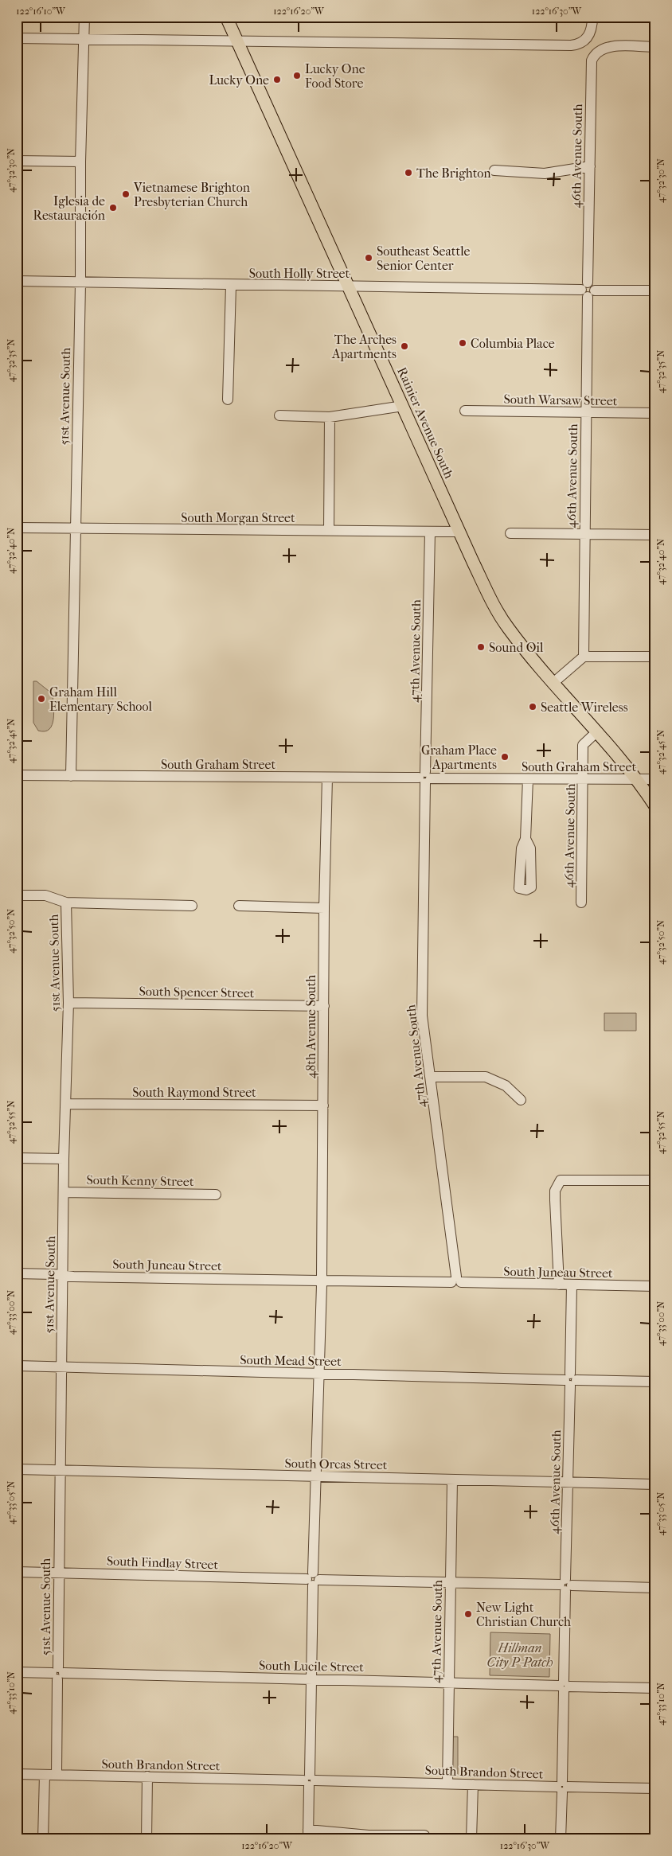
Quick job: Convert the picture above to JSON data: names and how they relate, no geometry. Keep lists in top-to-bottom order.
{
  "streets": {
    "main road": ["Rainier Avenue South"],
    "street": [
      "46th Avenue South",
      "South Holly Street",
      "51st Avenue South",
      "South Warsaw Street",
      "South Morgan Street",
      "47th Avenue South",
      "South Graham Street",
      "South Spencer Street",
      "48th Avenue South",
      "South Raymond Street",
      "South Kenny Street",
      "South Juneau Street",
      "South Mead Street",
      "South Orcas Street",
      "South Findlay Street",
      "South Lucile Street",
      "South Brandon Street"
    ]
  },
  "crossings": [
    ["46th Avenue South", "South Holly Street"],
    ["46th Avenue South", "South Warsaw Street"],
    ["46th Avenue South", "Rainier Avenue South"],
    ["46th Avenue South", "South Graham Street"],
    ["46th Avenue South", "South Juneau Street"],
    ["46th Avenue South", "South Mead Street"],
    ["46th Avenue South", "South Orcas Street"],
    ["46th Avenue South", "South Findlay Street"],
    ["46th Avenue South", "South Lucile Street"],
    ["46th Avenue South", "South Brandon Street"],
    ["South Holly Street", "51st Avenue South"],
    ["South Holly Street", "Rainier Avenue South"],
    ["51st Avenue South", "South Morgan Street"],
    ["51st Avenue South", "South Graham Street"],
    ["51st Avenue South", "South Spencer Street"],
    ["51st Avenue South", "South Raymond Street"],
    ["51st Avenue South", "South Kenny Street"],
    ["51st Avenue South", "South Juneau Street"],
    ["51st Avenue South", "South Mead Street"],
    ["51st Avenue South", "South Orcas Street"],
    ["51st Avenue South", "South Findlay Street"],
    ["51st Avenue South", "South Lucile Street"],
    ["51st Avenue South", "South Brandon Street"],
    ["Rainier Avenue South", "South Morgan Street"],
    ["Rainier Avenue South", "South Graham Street"],
    ["South Morgan Street", "47th Avenue South"],
    ["47th Avenue South", "South Graham Street"],
    ["47th Avenue South", "South Juneau Street"],
    ["47th Avenue South", "South Orcas Street"],
    ["47th Avenue South", "South Findlay Street"],
    ["47th Avenue South", "South Lucile Street"],
    ["47th Avenue South", "South Brandon Street"],
    ["South Graham Street", "48th Avenue South"],
    ["South Spencer Street", "48th Avenue South"],
    ["48th Avenue South", "South Raymond Street"],
    ["48th Avenue South", "South Juneau Street"],
    ["48th Avenue South", "South Mead Street"],
    ["48th Avenue South", "South Orcas Street"],
    ["48th Avenue South", "South Findlay Street"],
    ["48th Avenue South", "South Lucile Street"],
    ["48th Avenue South", "South Brandon Street"]
  ],
  "parks": ["Hillman City P-Patch"],
  "places": [
    "Lucky One Food Store",
    "Lucky One",
    "The Brighton",
    "Vietnamese Brighton Presbyterian Church",
    "Iglesia de Restauración",
    "Southeast Seattle Senior Center",
    "Columbia Place",
    "The Arches Apartments",
    "Sound Oil",
    "Graham Hill Elementary School",
    "Seattle Wireless",
    "Graham Place Apartments",
    "New Light Christian Church"
  ],
  "coordinates": [
    "122°16'10\"W",
    "122°16'20\"W",
    "122°16'30\"W",
    "47°32'30\"N",
    "47°32'35\"N",
    "47°32'40\"N",
    "47°32'45\"N",
    "47°32'50\"N",
    "47°32'55\"N",
    "47°33'00\"N",
    "47°33'05\"N",
    "47°33'10\"N"
  ]
}
